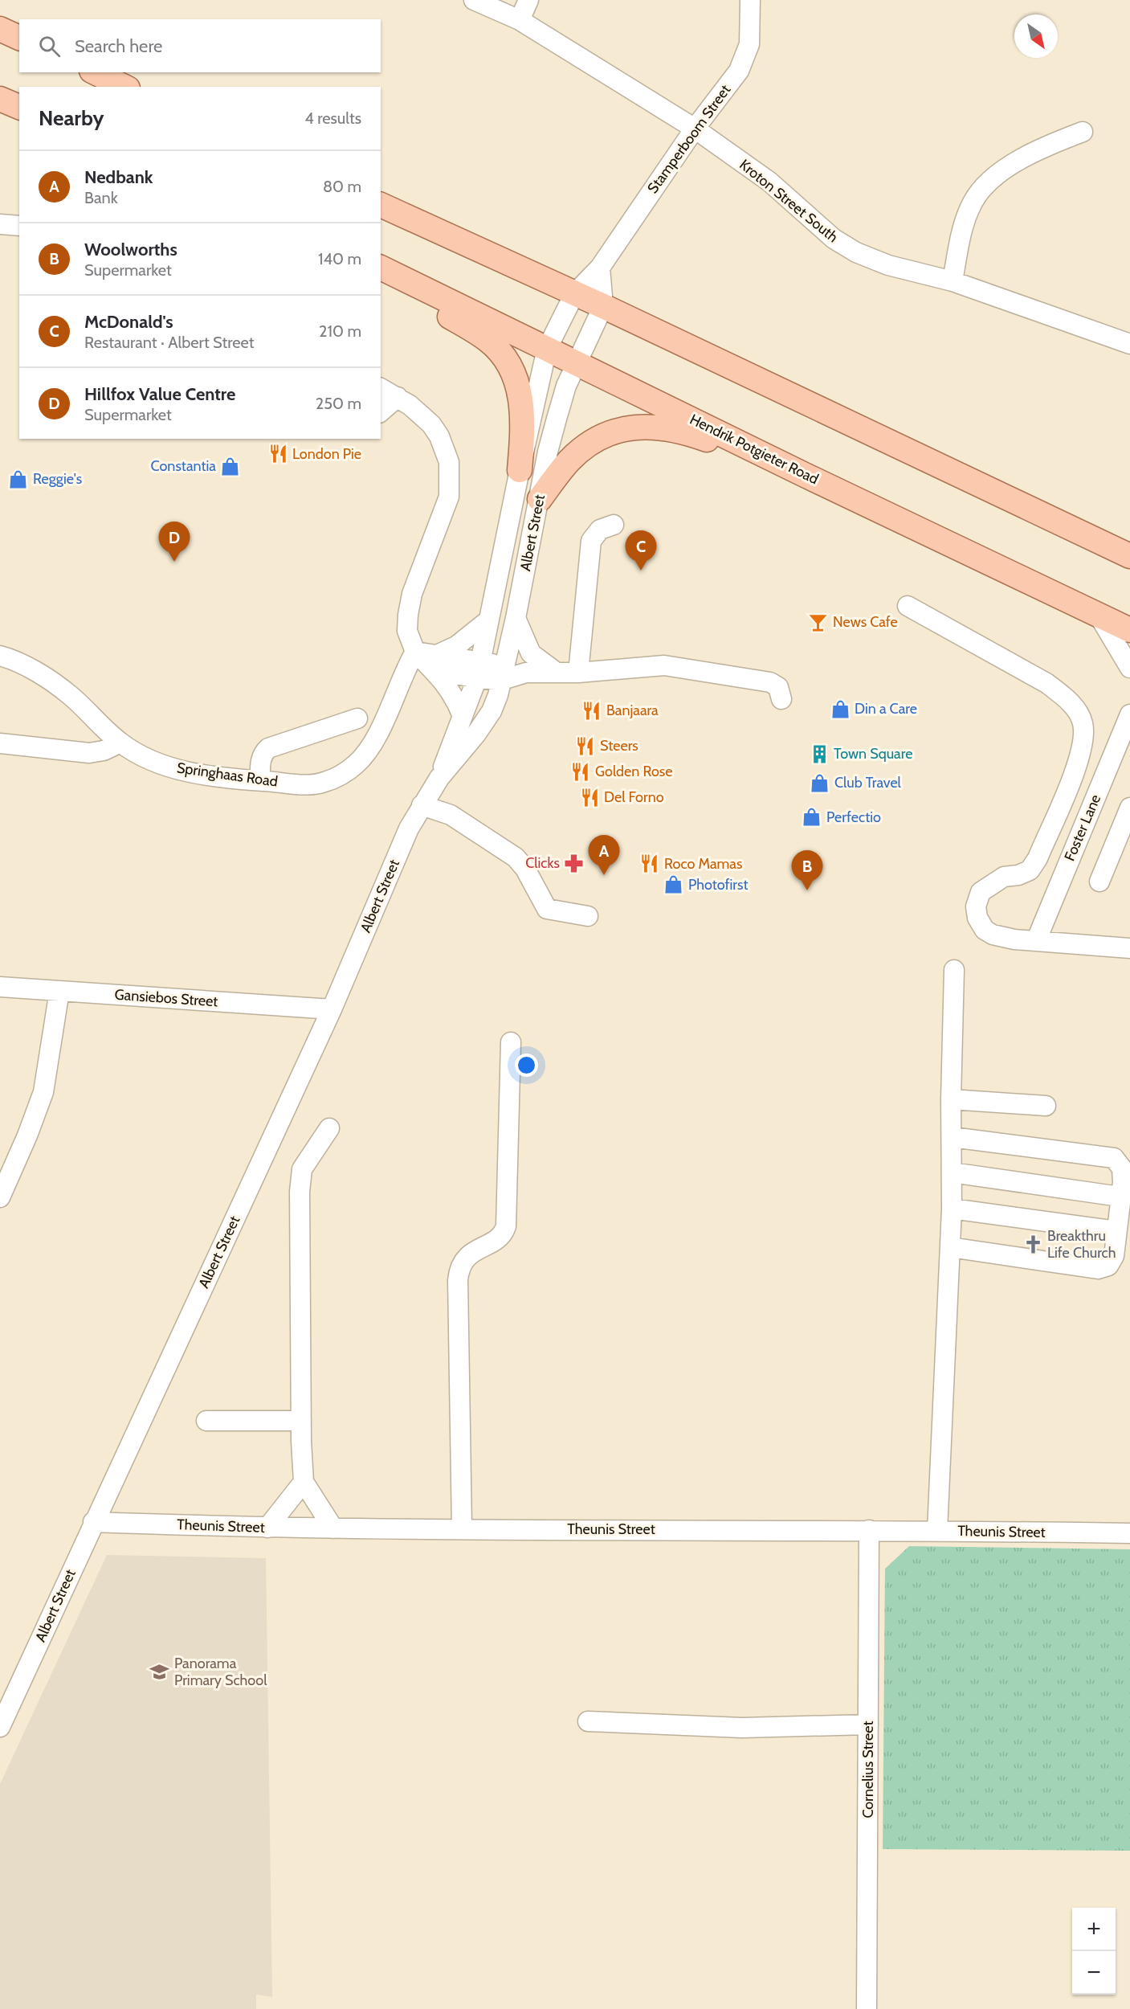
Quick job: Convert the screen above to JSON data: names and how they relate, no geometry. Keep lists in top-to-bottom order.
{
  "streets": {
    "main road": ["Hendrik Potgieter Road"],
    "street": [
      "Stamperboom Street",
      "Kroton Street South",
      "Albert Street",
      "Springhaas Road",
      "Foster Lane",
      "Gansiebos Street",
      "Theunis Street",
      "Cornelius Street"
    ]
  },
  "crossings": [
    ["Stamperboom Street", "Kroton Street South"],
    ["Stamperboom Street", "Albert Street"],
    ["Hendrik Potgieter Road", "Albert Street"],
    ["Albert Street", "Gansiebos Street"],
    ["Albert Street", "Theunis Street"],
    ["Theunis Street", "Cornelius Street"]
  ],
  "places": {
    "restaurant": [
      "London Pie",
      "Banjaara",
      "Steers",
      "Golden Rose",
      "Del Forno",
      "Roco Mamas"
    ],
    "shop": [
      "Constantia",
      "Reggie's",
      "Din a Care",
      "Club Travel",
      "Perfectio",
      "Photofirst"
    ],
    "bar": ["News Cafe"],
    "building": ["Town Square"],
    "pharmacy": ["Clicks"],
    "church": ["Breakthru Life Church"],
    "school or university": ["Panorama Primary School"]
  },
  "north": "bottom right",
  "page": {
    "search": "Search here",
    "heading": ["Nearby", "4 results"],
    "list": [
      {
        "mark": "A",
        "name": "Nedbank",
        "note": "Bank",
        "value": "80 m"
      },
      {
        "mark": "B",
        "name": "Woolworths",
        "note": "Supermarket",
        "value": "140 m"
      },
      {
        "mark": "C",
        "name": "McDonald's",
        "note": "Restaurant · Albert Street",
        "value": "210 m"
      },
      {
        "mark": "D",
        "name": "Hillfox Value Centre",
        "note": "Supermarket",
        "value": "250 m"
      }
    ],
    "pins": [
      "D",
      "C",
      "A",
      "B"
    ],
    "map_buttons": ["+", "−"]
  }
}
